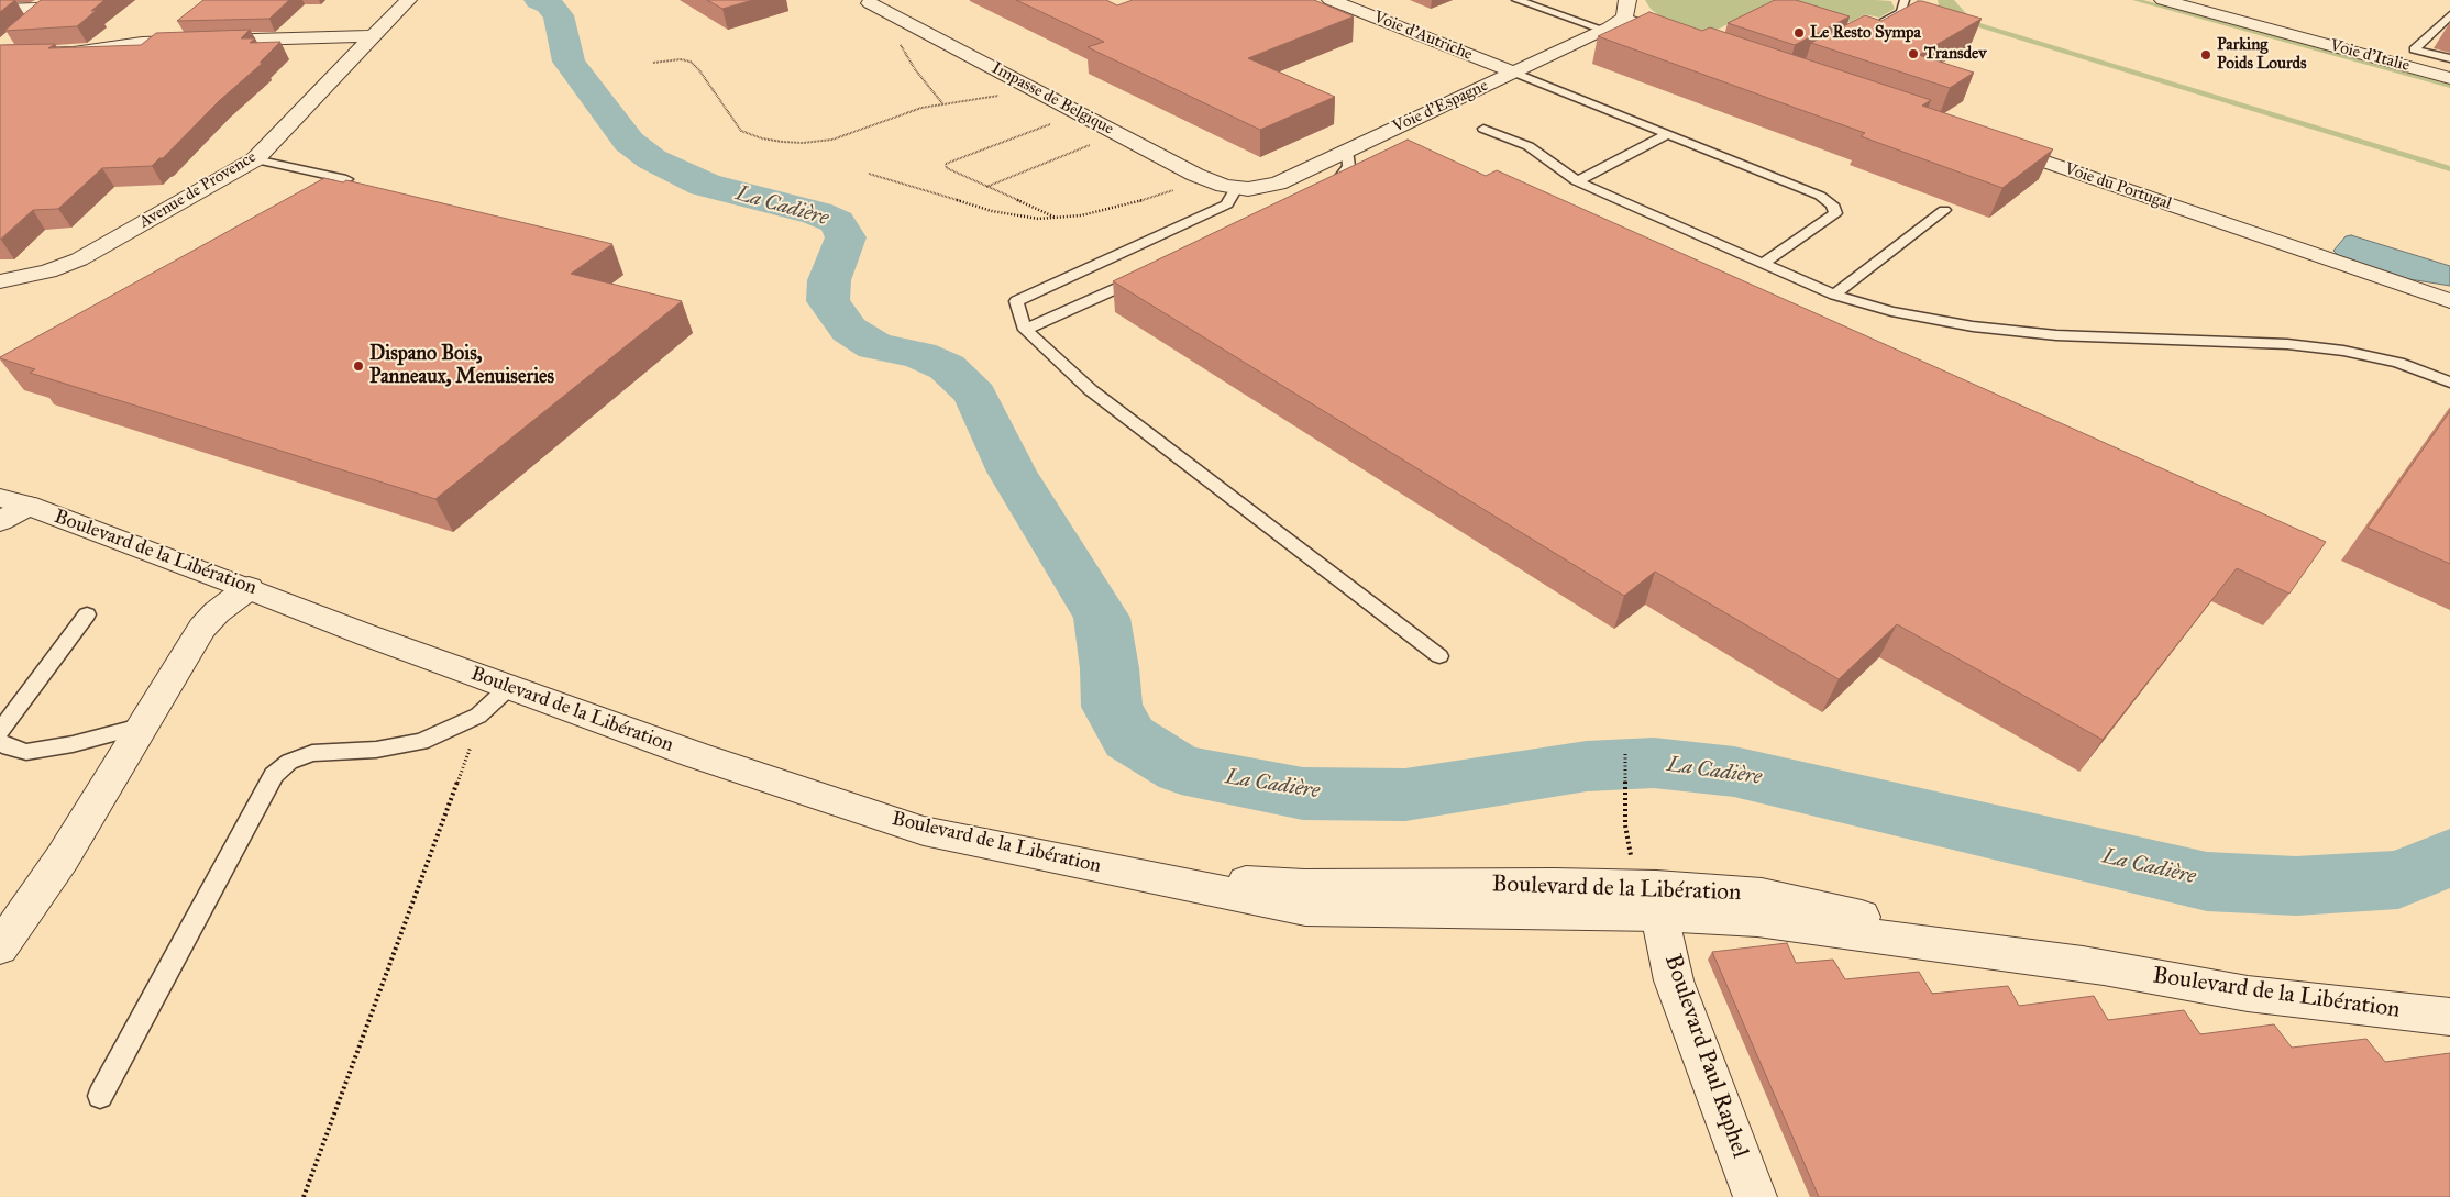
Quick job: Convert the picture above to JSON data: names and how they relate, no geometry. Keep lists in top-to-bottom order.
{
  "streets": {
    "street": [
      "Voie d'Autriche",
      "Voie d'Italie",
      "Impasse de Belgique",
      "Voie d'Espagne",
      "Voie du Portugal",
      "Avenue de Provence",
      "Boulevard de la Libération",
      "Boulevard Paul Raphel"
    ]
  },
  "crossings": [
    ["Voie d'Autriche", "Voie d'Espagne"],
    ["Impasse de Belgique", "Voie d'Espagne"],
    ["Boulevard de la Libération", "Boulevard Paul Raphel"]
  ],
  "water": ["La Cadière"],
  "places": [
    "Le Resto Sympa",
    "Transdev",
    "Parking Poids Lourds",
    "Dispano Bois, Panneaux, Menuiseries"
  ]
}
